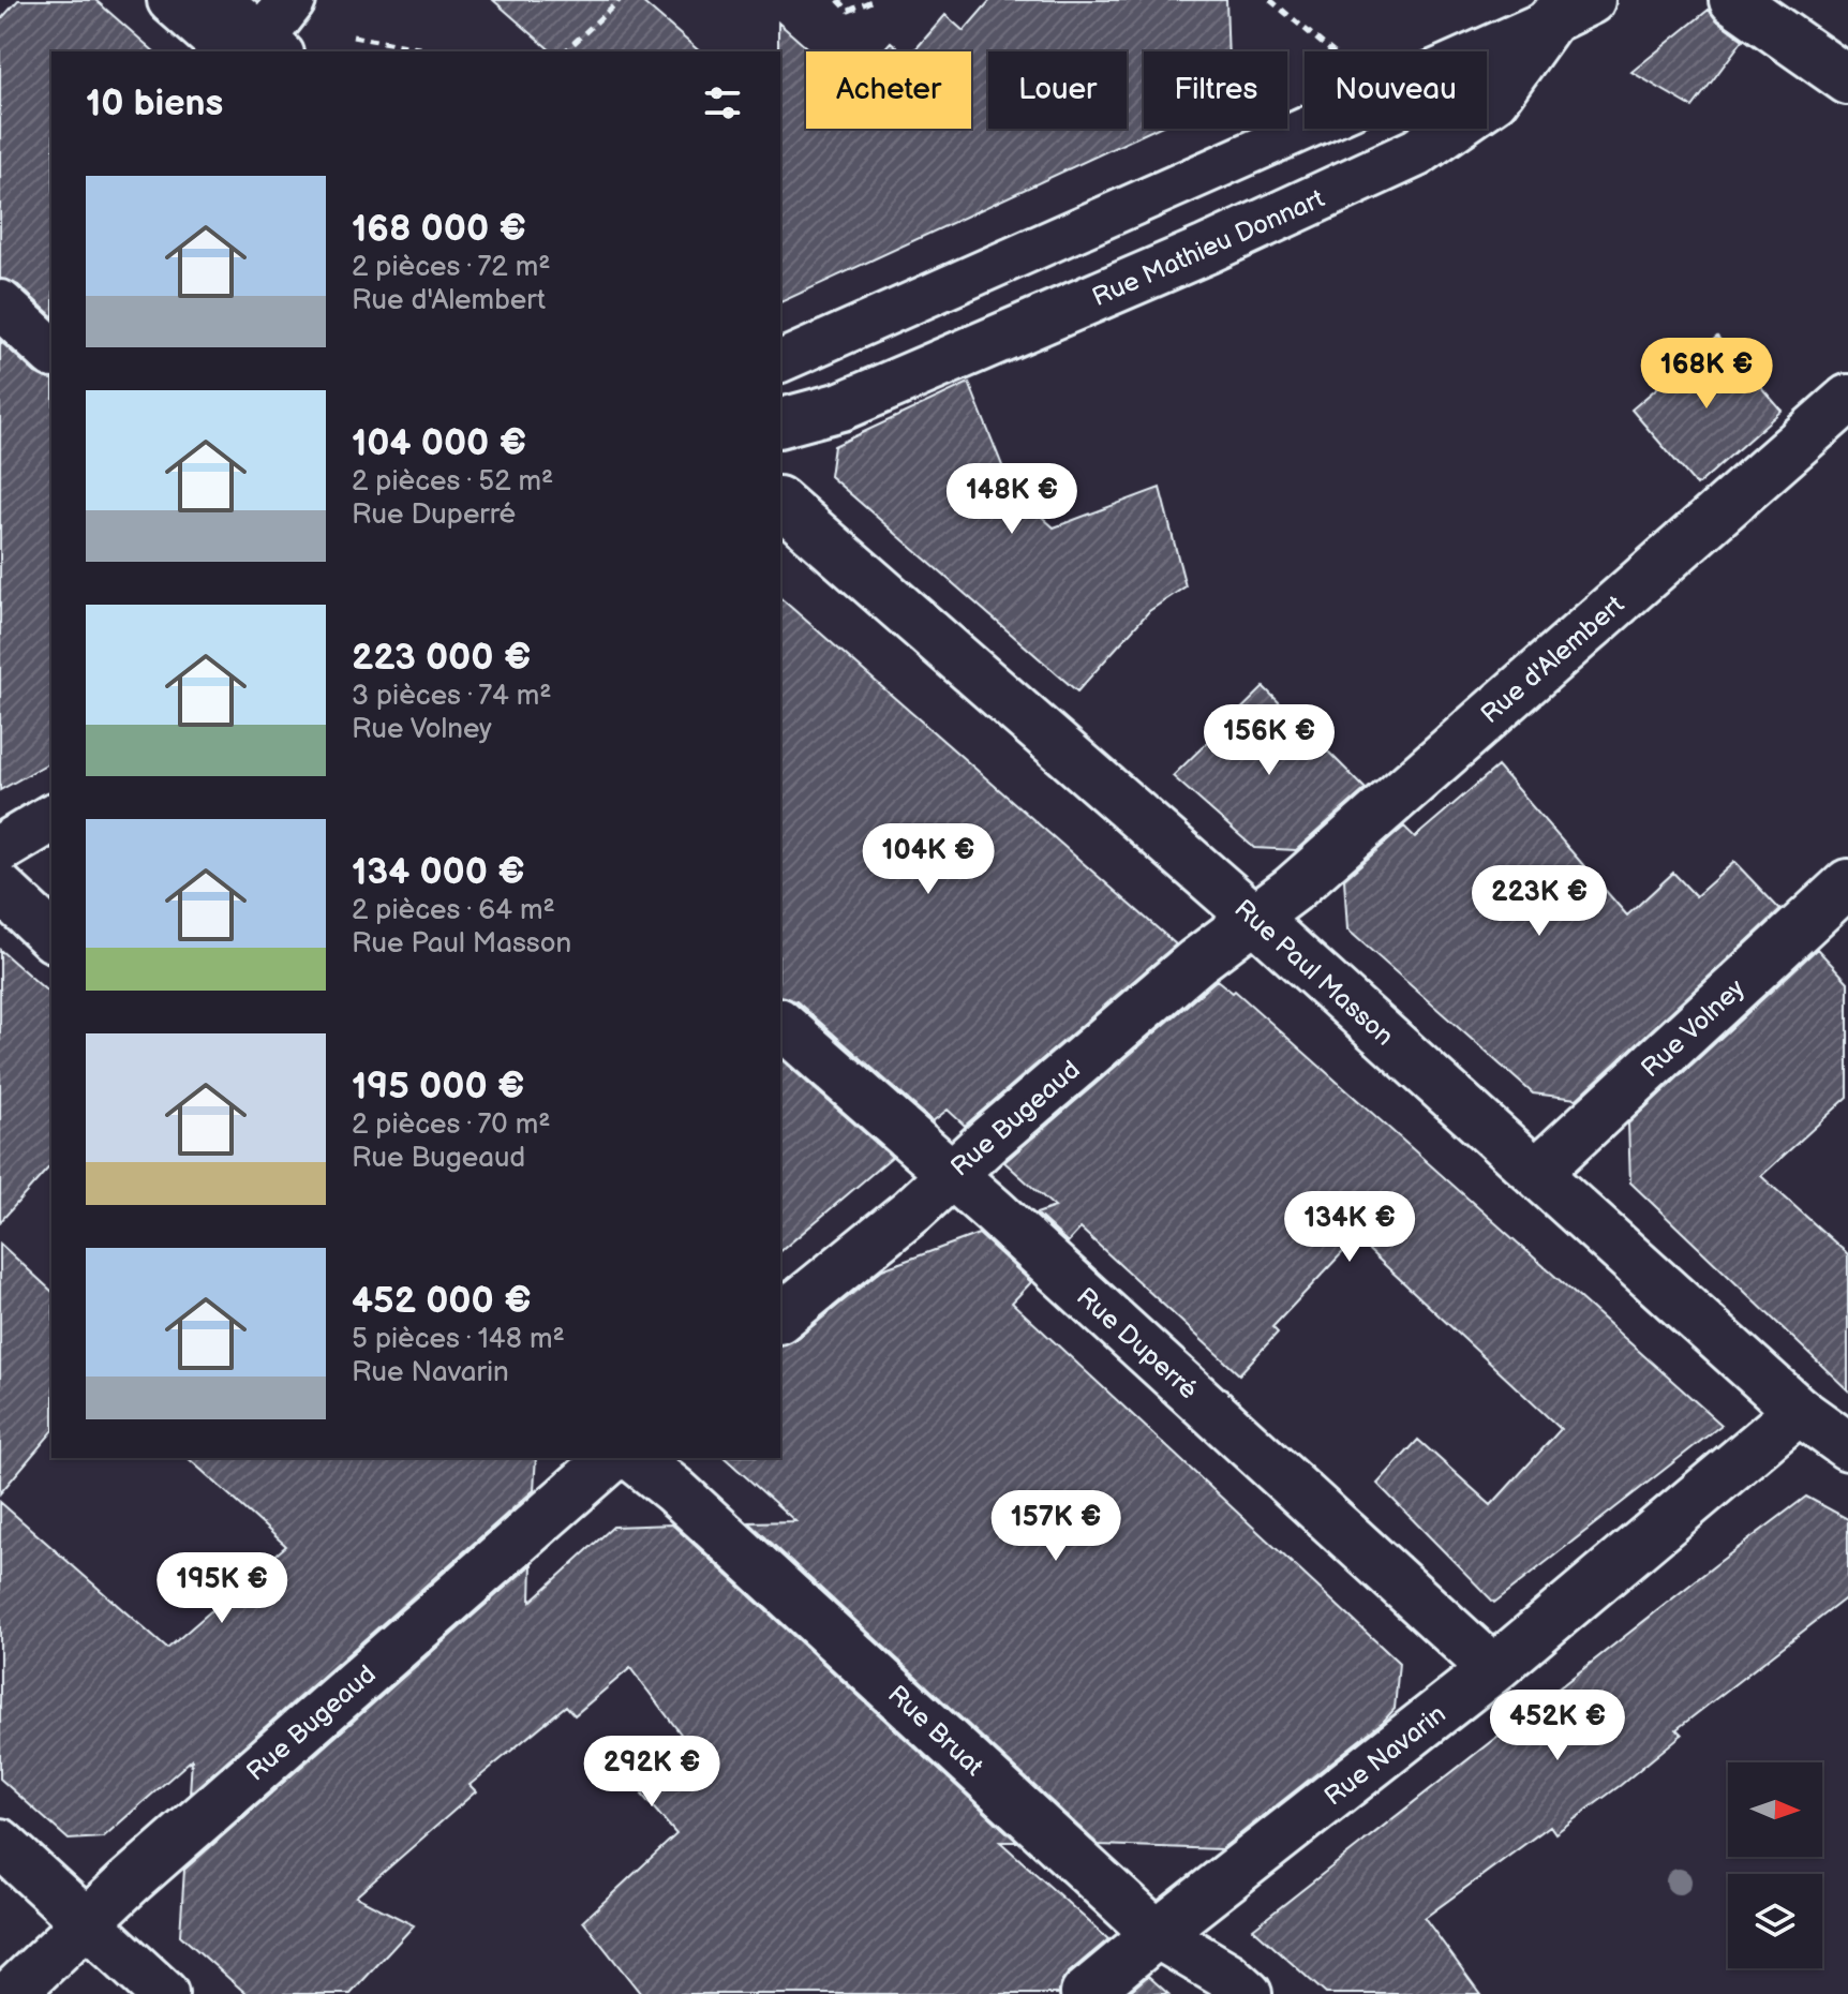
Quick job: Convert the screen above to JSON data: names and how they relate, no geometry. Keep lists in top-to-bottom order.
{
  "streets": {
    "street": [
      "Rue Mathieu Donnart",
      "Rue d'Alembert",
      "Rue Paul Masson",
      "Rue Volney",
      "Rue Bugeaud",
      "Rue Duperré",
      "Rue Bruat",
      "Rue Navarin"
    ]
  },
  "crossings": [
    ["Rue d'Alembert", "Rue Paul Masson"],
    ["Rue d'Alembert", "Rue Bugeaud"],
    ["Rue Paul Masson", "Rue Volney"],
    ["Rue Paul Masson", "Rue Bugeaud"],
    ["Rue Paul Masson", "Rue Navarin"],
    ["Rue Bugeaud", "Rue Duperré"],
    ["Rue Duperré", "Rue Navarin"],
    ["Rue Bruat", "Rue Navarin"]
  ],
  "north": "right",
  "page": {
    "chip": [
      "Acheter",
      "Louer",
      "Filtres",
      "Nouveau"
    ],
    "heading": "10 biens",
    "list": [
      {
        "name": "168 000 €",
        "note": "2 pièces · 72 m² · Rue d'Alembert"
      },
      {
        "name": "104 000 €",
        "note": "2 pièces · 52 m² · Rue Duperré"
      },
      {
        "name": "223 000 €",
        "note": "3 pièces · 74 m² · Rue Volney"
      },
      {
        "name": "134 000 €",
        "note": "2 pièces · 64 m² · Rue Paul Masson"
      },
      {
        "name": "195 000 €",
        "note": "2 pièces · 70 m² · Rue Bugeaud"
      },
      {
        "name": "452 000 €",
        "note": "5 pièces · 148 m² · Rue Navarin"
      }
    ],
    "price": [
      "168K €",
      "148K €",
      "156K €",
      "104K €",
      "223K €",
      "134K €",
      "157K €",
      "195K €",
      "452K €",
      "292K €"
    ]
  }
}
